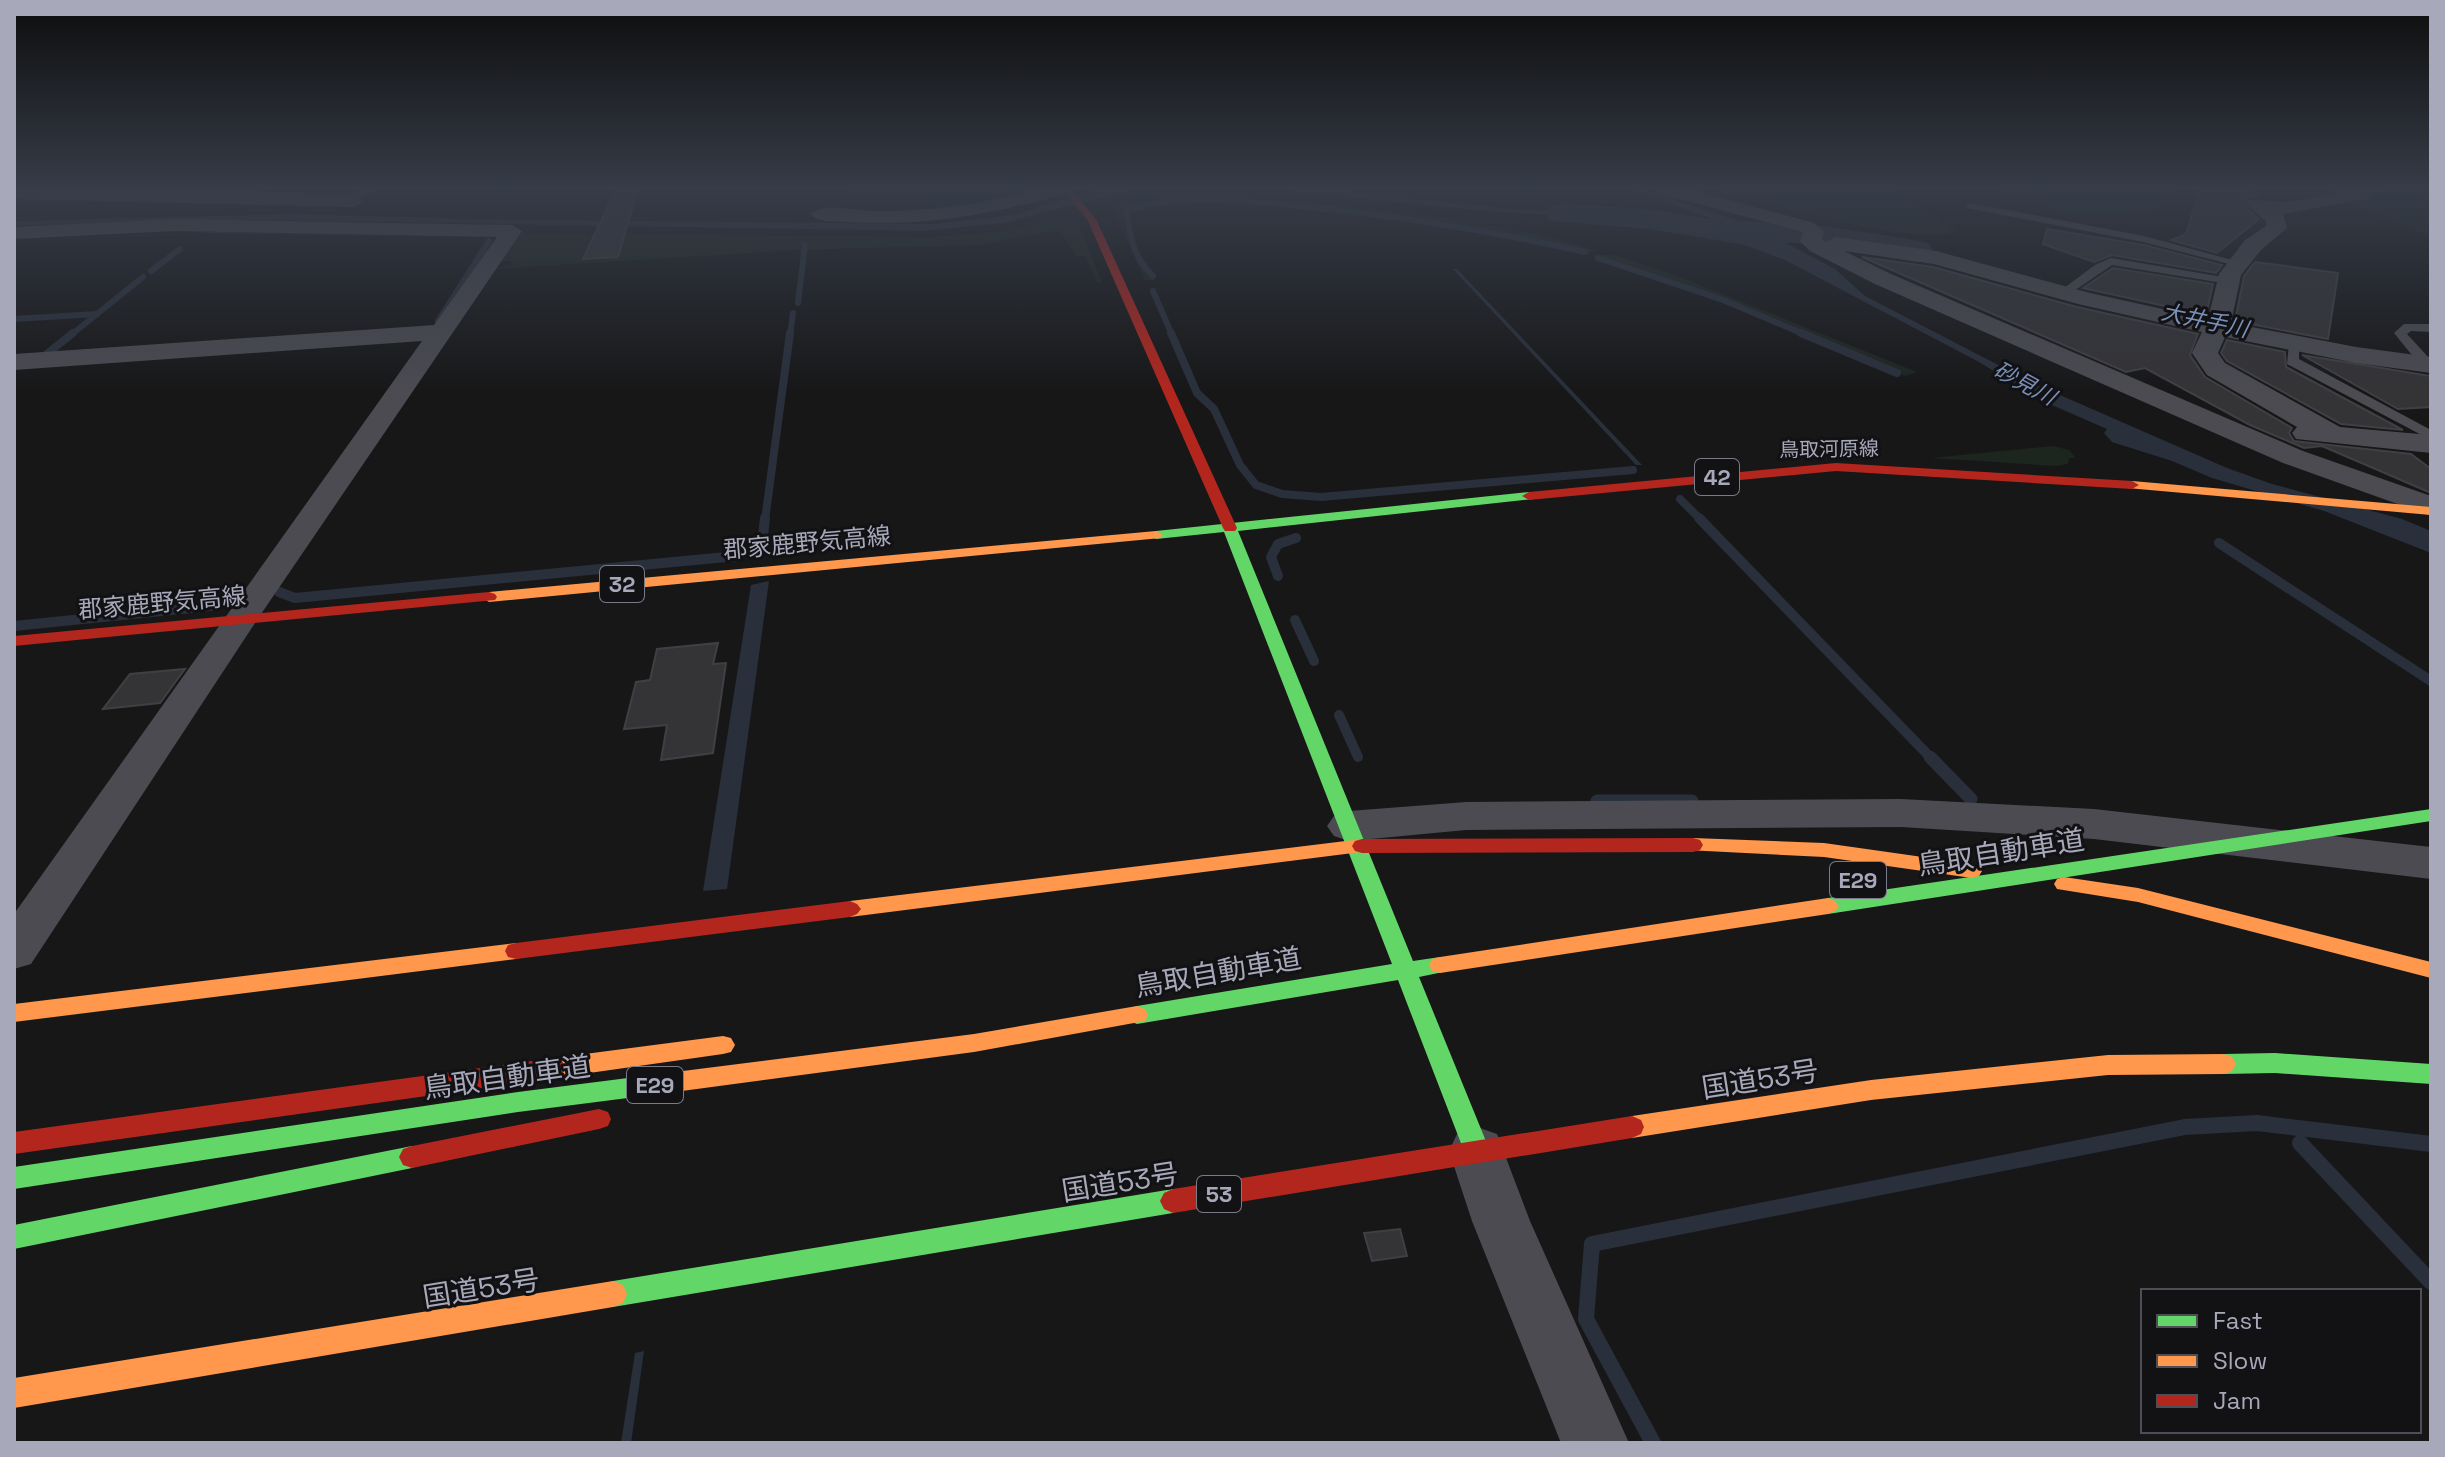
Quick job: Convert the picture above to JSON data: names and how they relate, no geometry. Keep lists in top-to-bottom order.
{
  "streets": {
    "main road": [
      "鳥取河原線",
      "42",
      "郡家鹿野気高線",
      "32",
      "鳥取自動車道",
      "E29",
      "国道53号",
      "53"
    ]
  },
  "crossings": [
    ["鳥取河原線", "郡家鹿野気高線"]
  ],
  "water": ["大井手川", "砂見川"],
  "legend": ["Fast", "Slow", "Jam"]
}
